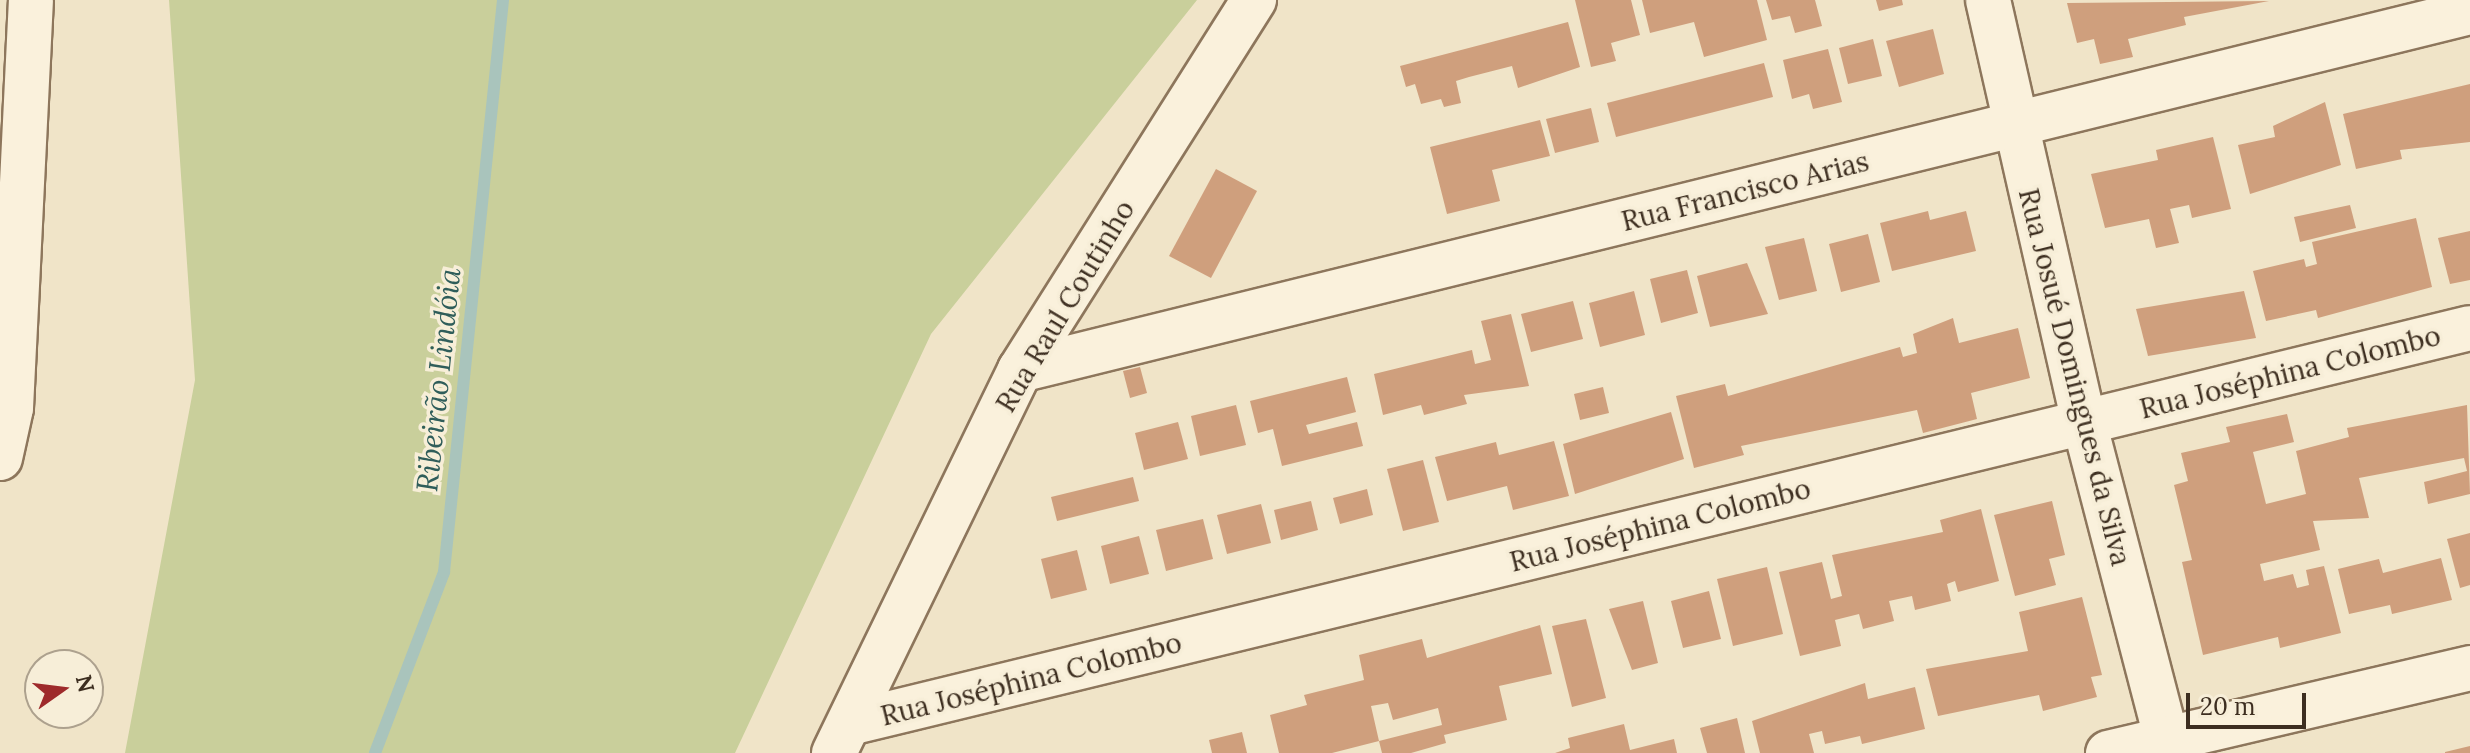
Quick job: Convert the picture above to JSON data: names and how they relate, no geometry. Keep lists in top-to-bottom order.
{
  "streets": {
    "street": [
      "Rua Francisco Arias",
      "Rua Raul Coutinho",
      "Rua Joséphina Colombo",
      "Rua Josué Domingues da Silva"
    ]
  },
  "crossings": [
    ["Rua Francisco Arias", "Rua Raul Coutinho"],
    ["Rua Francisco Arias", "Rua Josué Domingues da Silva"],
    ["Rua Raul Coutinho", "Rua Joséphina Colombo"],
    ["Rua Joséphina Colombo", "Rua Josué Domingues da Silva"]
  ],
  "water": ["Ribeirão Lindóia"],
  "scale_bar": "20 m",
  "north": "right"
}
